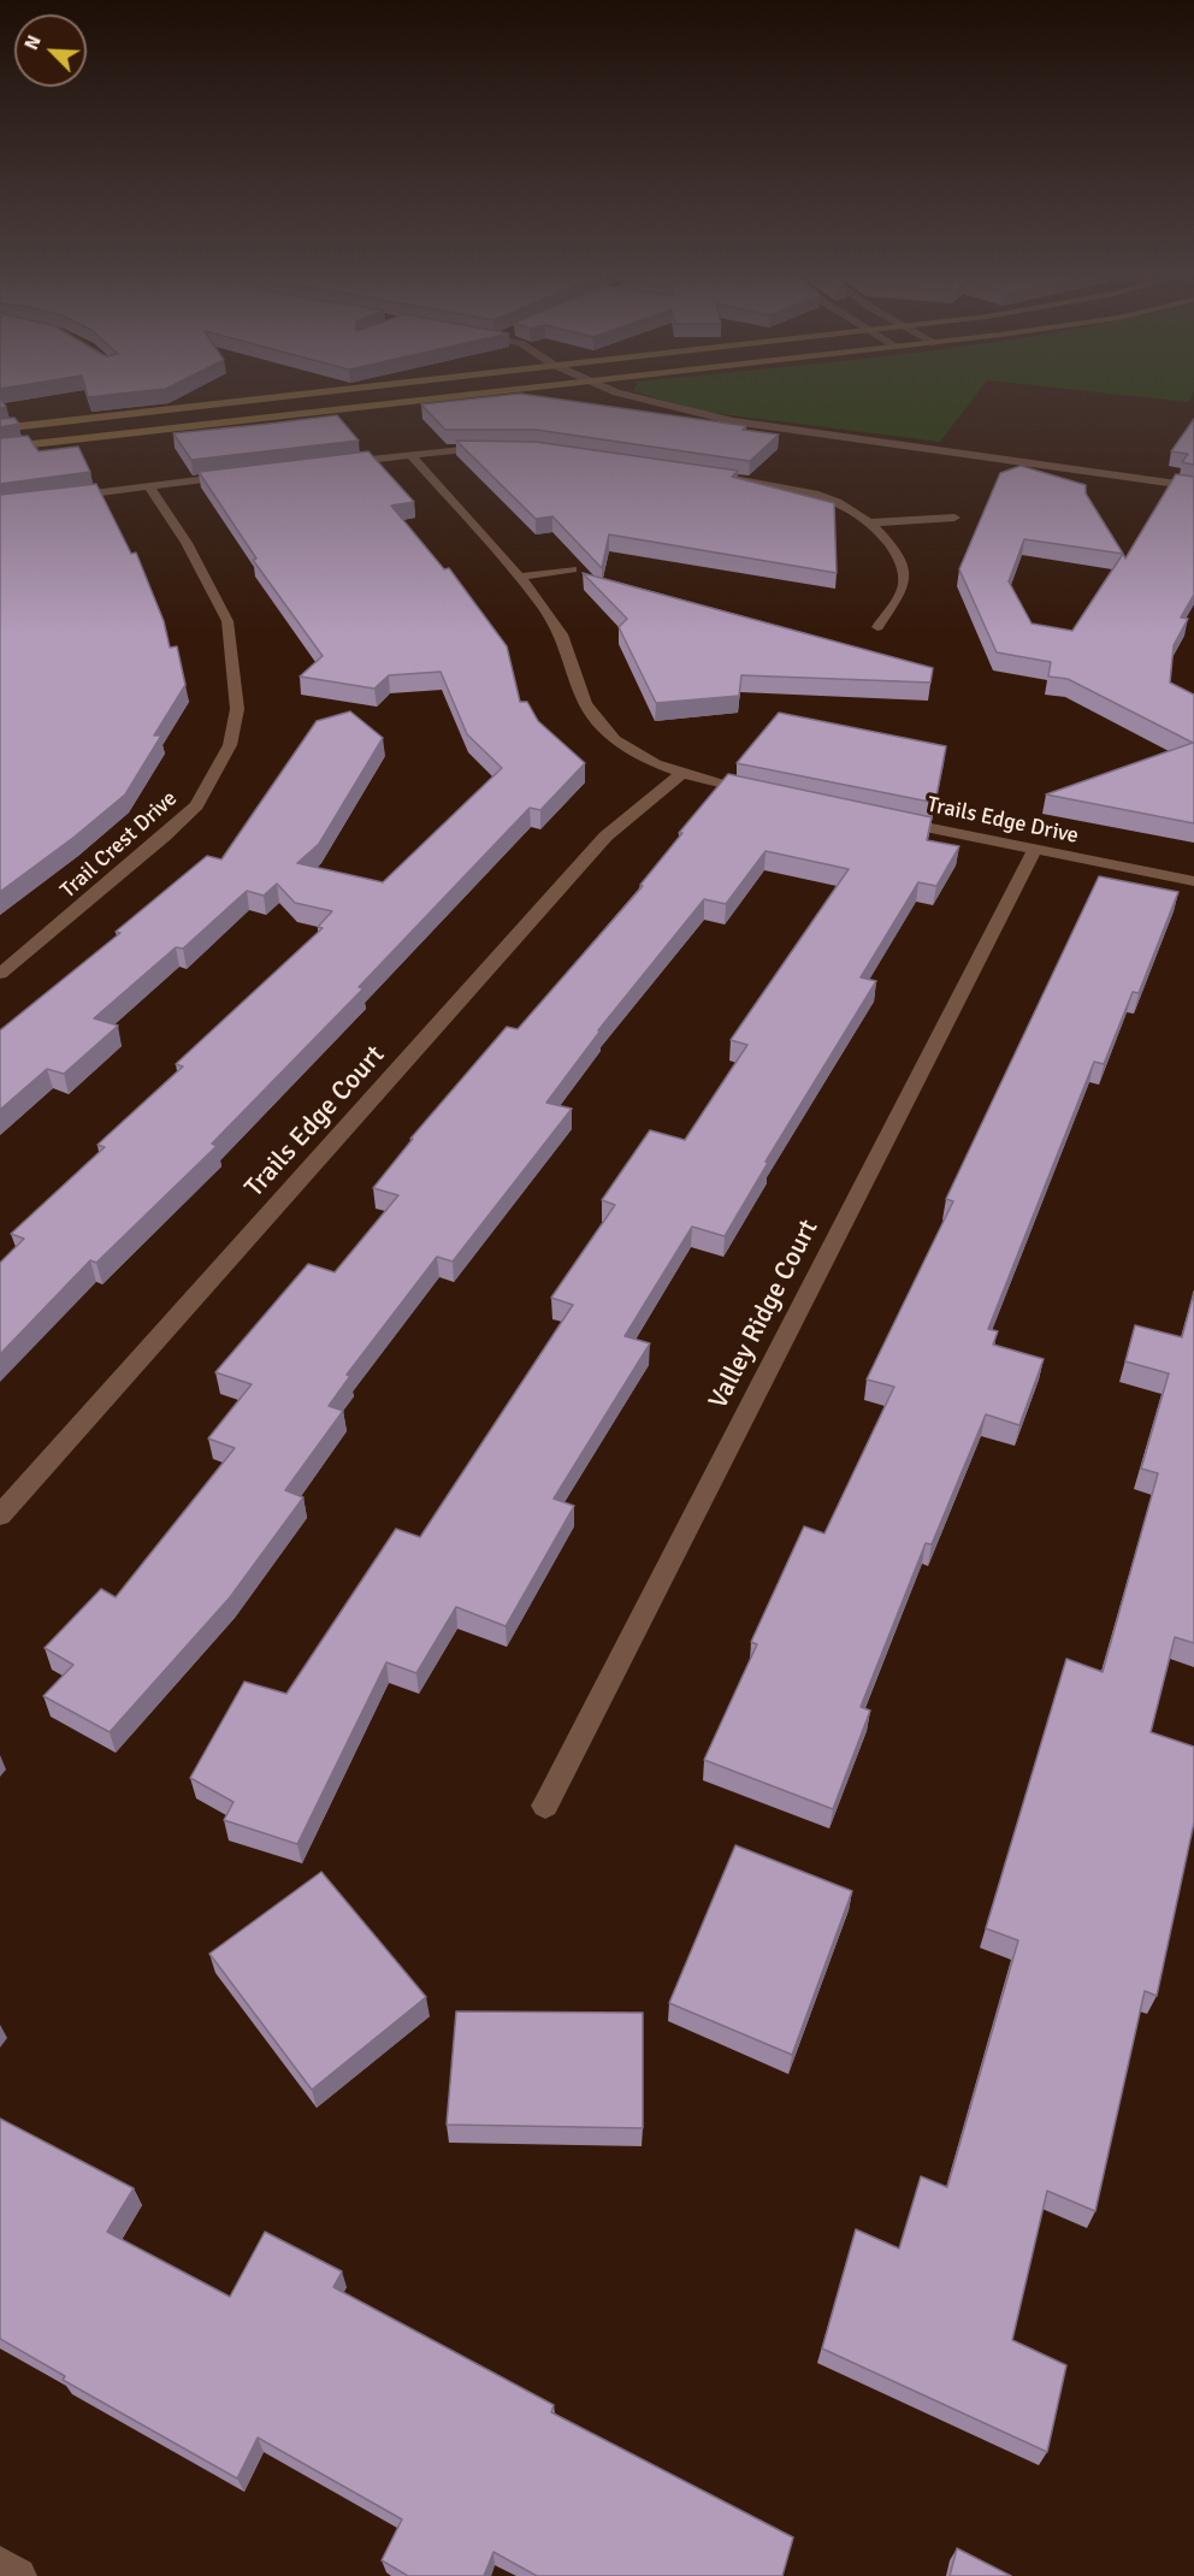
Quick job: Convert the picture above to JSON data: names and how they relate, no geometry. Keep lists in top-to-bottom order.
{
  "streets": {
    "street": [
      "Trails Edge Drive",
      "Trail Crest Drive",
      "Trails Edge Court",
      "Valley Ridge Court"
    ]
  },
  "crossings": [
    ["Trails Edge Drive", "Valley Ridge Court"]
  ],
  "north": "top left"
}
